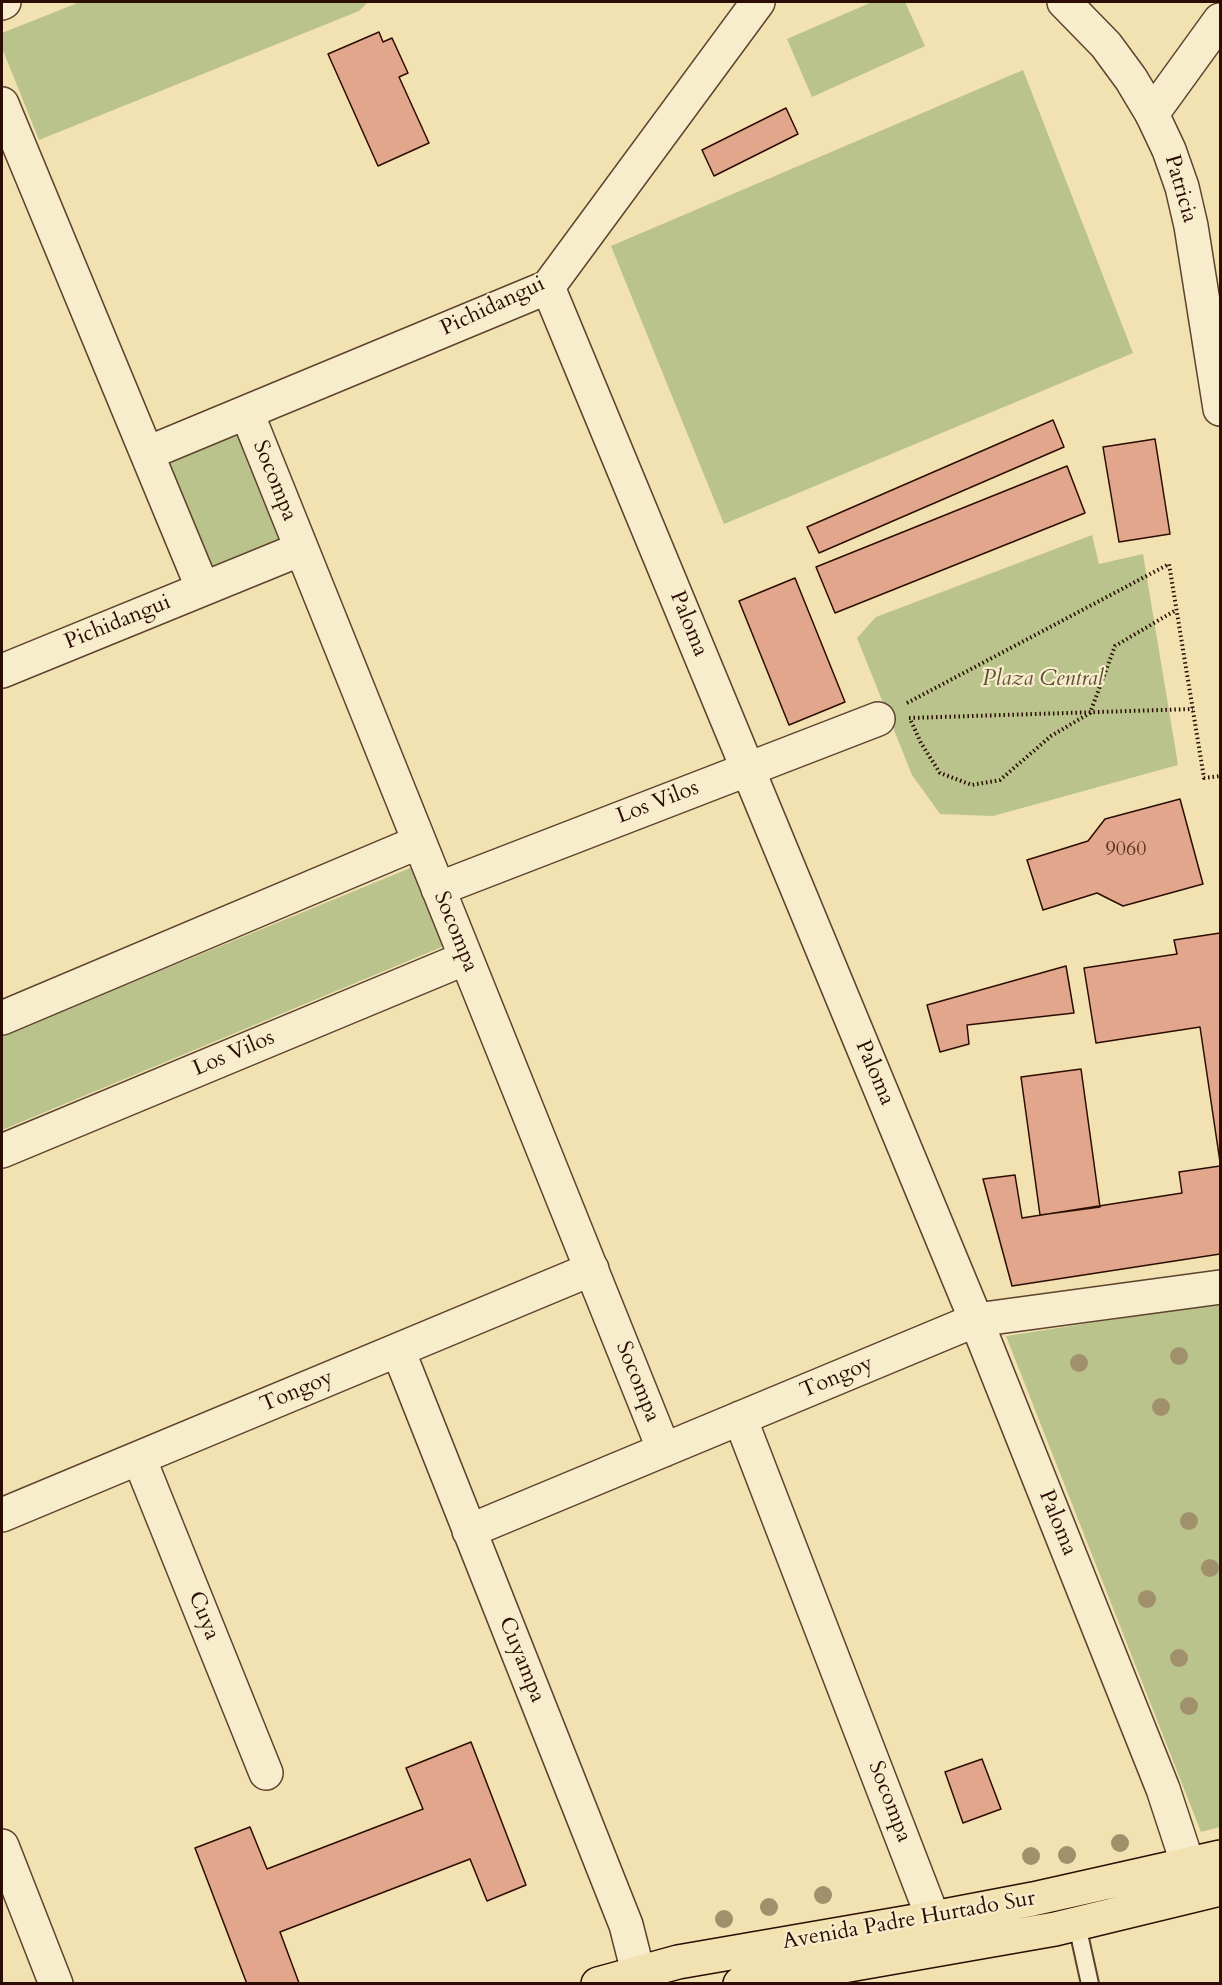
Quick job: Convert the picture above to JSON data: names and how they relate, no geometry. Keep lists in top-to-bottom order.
{
  "streets": {
    "main road": ["Avenida Padre Hurtado Sur"],
    "street": [
      "Patricia",
      "Pichidangui",
      "Socompa",
      "Paloma",
      "Los Vilos",
      "Tongoy",
      "Cuya",
      "Cuyampa"
    ]
  },
  "crossings": [
    ["Pichidangui", "Socompa"],
    ["Pichidangui", "Paloma"],
    ["Socompa", "Los Vilos"],
    ["Socompa", "Tongoy"],
    ["Socompa", "Avenida Padre Hurtado Sur"],
    ["Paloma", "Los Vilos"],
    ["Paloma", "Tongoy"],
    ["Paloma", "Avenida Padre Hurtado Sur"],
    ["Tongoy", "Cuya"],
    ["Tongoy", "Cuyampa"],
    ["Cuyampa", "Avenida Padre Hurtado Sur"]
  ],
  "parks": ["Plaza Central"],
  "house_numbers": ["9060"]
}
